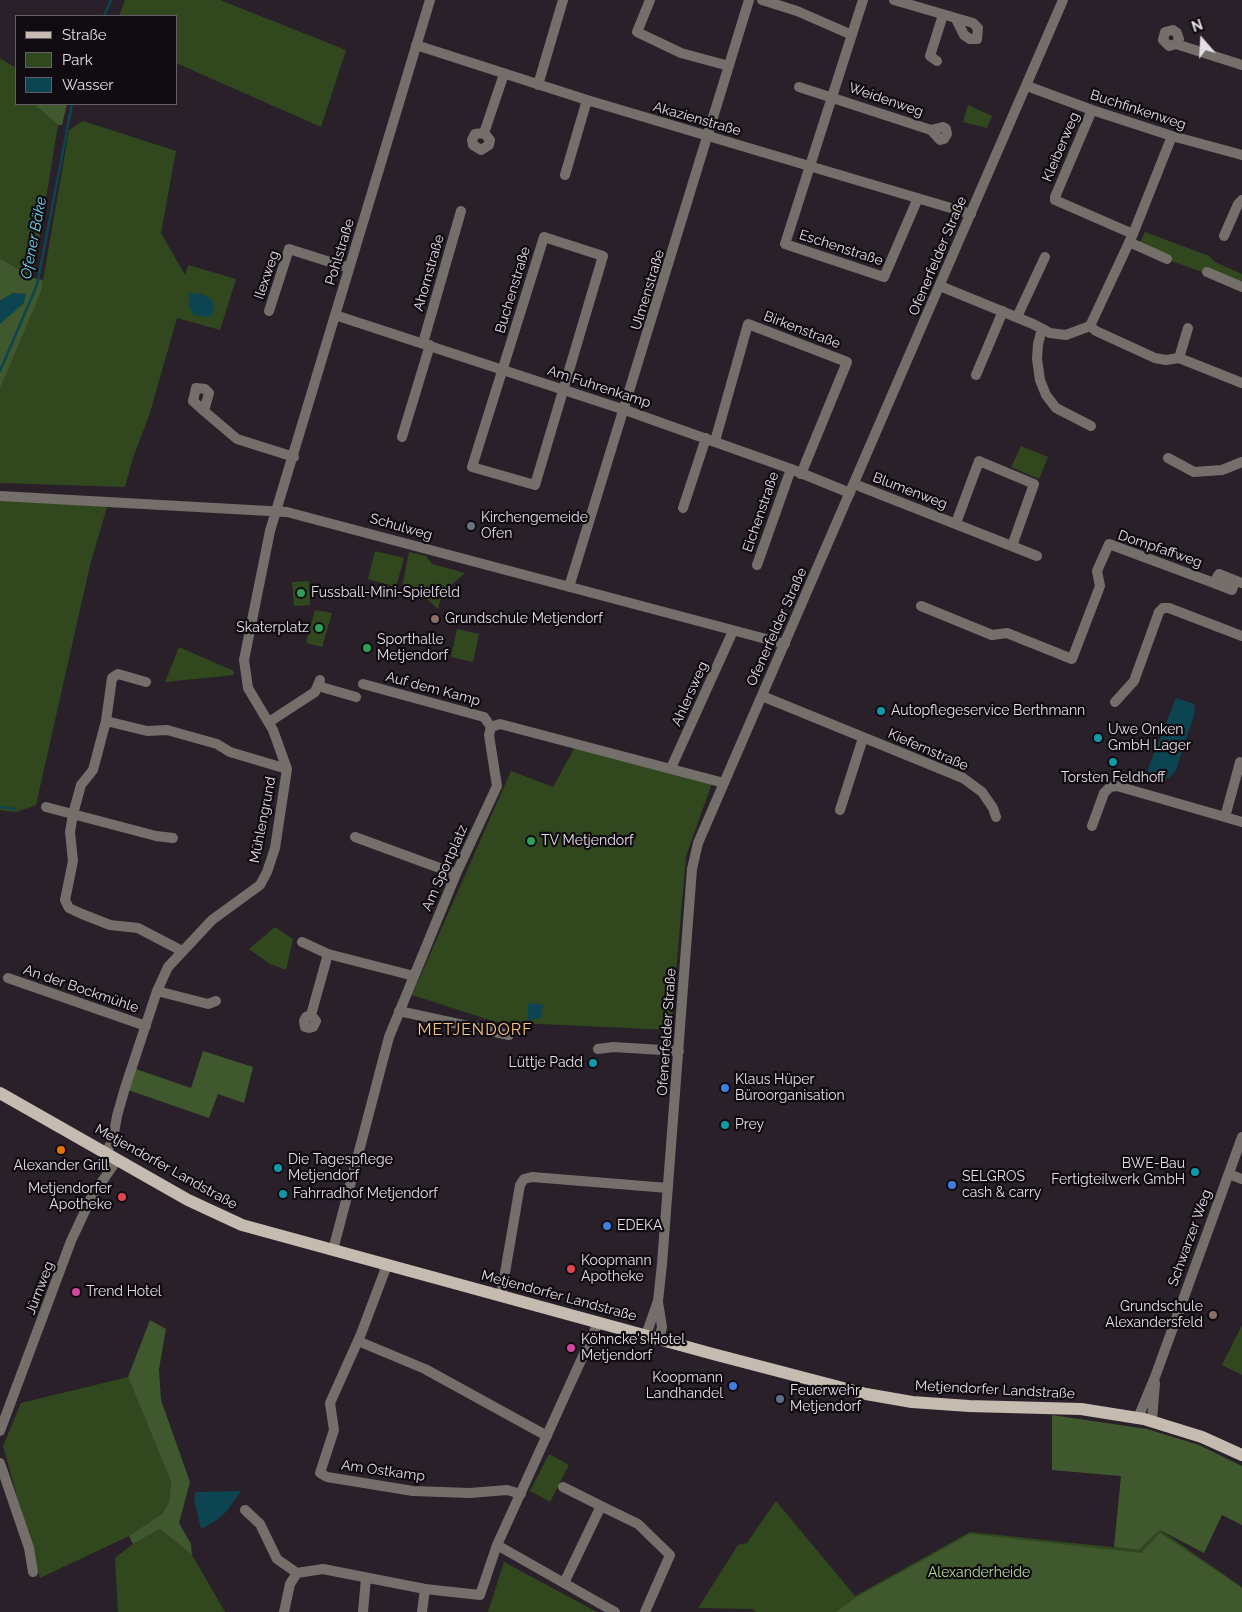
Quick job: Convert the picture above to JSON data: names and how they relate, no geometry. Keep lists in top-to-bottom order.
{
  "streets": {
    "main road": ["Metjendorfer Landstraße"],
    "street": [
      "Weidenweg",
      "Buchfinkenweg",
      "Akazienstraße",
      "Kleiberweg",
      "Eschenstraße",
      "Pohlstraße",
      "Ofenerfelder Straße",
      "Ahornstraße",
      "Ilexweg",
      "Buchenstraße",
      "Ulmenstraße",
      "Birkenstraße",
      "Am Fuhrenkamp",
      "Blumenweg",
      "Eichenstraße",
      "Schulweg",
      "Dompfaffweg",
      "Auf dem Kamp",
      "Ahlersweg",
      "Kiefernstraße",
      "Mühlengrund",
      "Am Sportplatz",
      "An der Bockmühle",
      "Schwarzer Weg",
      "Jürnweg",
      "Am Ostkamp"
    ]
  },
  "crossings": [
    ["Buchfinkenweg", "Kleiberweg"],
    ["Buchfinkenweg", "Ofenerfelder Straße"],
    ["Akazienstraße", "Eschenstraße"],
    ["Akazienstraße", "Pohlstraße"],
    ["Akazienstraße", "Ofenerfelder Straße"],
    ["Akazienstraße", "Ulmenstraße"],
    ["Pohlstraße", "Ilexweg"],
    ["Pohlstraße", "Am Fuhrenkamp"],
    ["Pohlstraße", "Schulweg"],
    ["Pohlstraße", "Mühlengrund"],
    ["Ofenerfelder Straße", "Am Fuhrenkamp"],
    ["Ofenerfelder Straße", "Blumenweg"],
    ["Ofenerfelder Straße", "Schulweg"],
    ["Ofenerfelder Straße", "Kiefernstraße"],
    ["Ofenerfelder Straße", "Metjendorfer Landstraße"],
    ["Ahornstraße", "Am Fuhrenkamp"],
    ["Buchenstraße", "Am Fuhrenkamp"],
    ["Ulmenstraße", "Am Fuhrenkamp"],
    ["Ulmenstraße", "Schulweg"],
    ["Birkenstraße", "Am Fuhrenkamp"],
    ["Am Fuhrenkamp", "Blumenweg"],
    ["Am Fuhrenkamp", "Eichenstraße"],
    ["Schulweg", "Ahlersweg"],
    ["Schulweg", "Mühlengrund"],
    ["Auf dem Kamp", "Am Sportplatz"],
    ["Mühlengrund", "An der Bockmühle"],
    ["Mühlengrund", "Metjendorfer Landstraße"],
    ["Am Sportplatz", "Metjendorfer Landstraße"],
    ["Metjendorfer Landstraße", "Schwarzer Weg"],
    ["Metjendorfer Landstraße", "Jürnweg"],
    ["Metjendorfer Landstraße", "Am Ostkamp"]
  ],
  "districts": ["METJENDORF"],
  "water": ["Ofener Bäke"],
  "parks": ["Alexanderheide"],
  "places": [
    "Kirchengemeide Ofen",
    "Fussball-Mini-Spielfeld",
    "Grundschule Metjendorf",
    "Skaterplatz",
    "Sporthalle Metjendorf",
    "Autopflegeservice Berthmann",
    "Uwe Onken GmbH Lager",
    "Torsten Feldhoff",
    "TV Metjendorf",
    "Lüttje Padd",
    "Klaus Hüper Büroorganisation",
    "Prey",
    "Alexander Grill",
    "Die Tagespflege Metjendorf",
    "BWE-Bau Fertigteilwerk GmbH",
    "SELGROS cash & carry",
    "Fahrradhof Metjendorf",
    "Metjendorfer Apotheke",
    "EDEKA",
    "Koopmann Apotheke",
    "Trend Hotel",
    "Grundschule Alexandersfeld",
    "Köhncke's Hotel Metjendorf",
    "Koopmann Landhandel",
    "Feuerwehr Metjendorf"
  ],
  "legend": ["Straße", "Park", "Wasser"],
  "north": "top"
}
